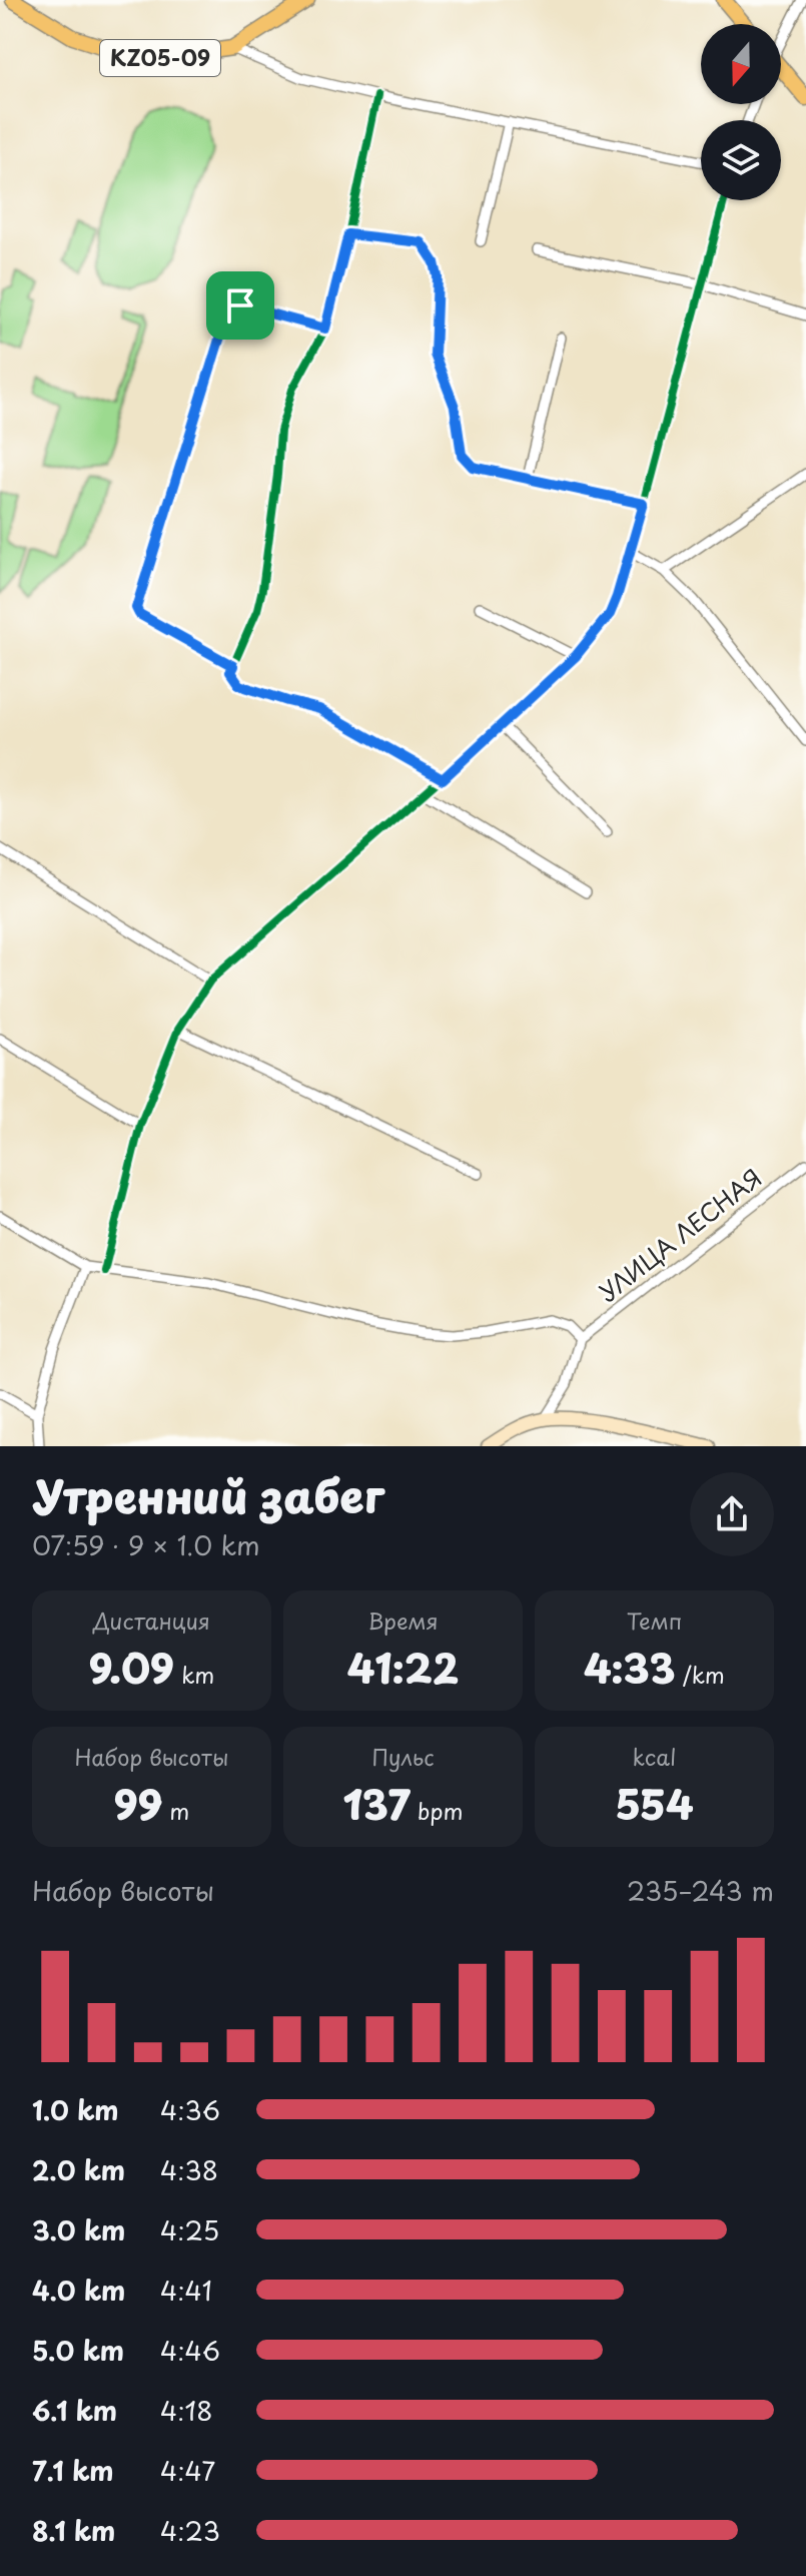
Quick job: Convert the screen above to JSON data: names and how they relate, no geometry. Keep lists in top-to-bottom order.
{
  "streets": {
    "main road": ["KZ05-09"],
    "street": ["УЛИЦА ЛЕСНАЯ"]
  },
  "north": "bottom",
  "page": {
    "heading": ["Утренний забег", "07:59 · 9 × 1.0 km"],
    "stats": [
      ["Дистанция", "9.09 km"],
      ["Время", "41:22"],
      ["Темп", "4:33 /km"],
      ["Набор высоты", "99 m"],
      ["Пульс", "137 bpm"],
      ["kcal", "554"]
    ],
    "chart": ["Набор высоты", "235–243 m"],
    "list": [
      {
        "name": "1.0 km",
        "note": "4:36"
      },
      {
        "name": "2.0 km",
        "note": "4:38"
      },
      {
        "name": "3.0 km",
        "note": "4:25"
      },
      {
        "name": "4.0 km",
        "note": "4:41"
      },
      {
        "name": "5.0 km",
        "note": "4:46"
      },
      {
        "name": "6.1 km",
        "note": "4:18"
      },
      {
        "name": "7.1 km",
        "note": "4:47"
      },
      {
        "name": "8.1 km",
        "note": "4:23"
      }
    ]
  }
}
